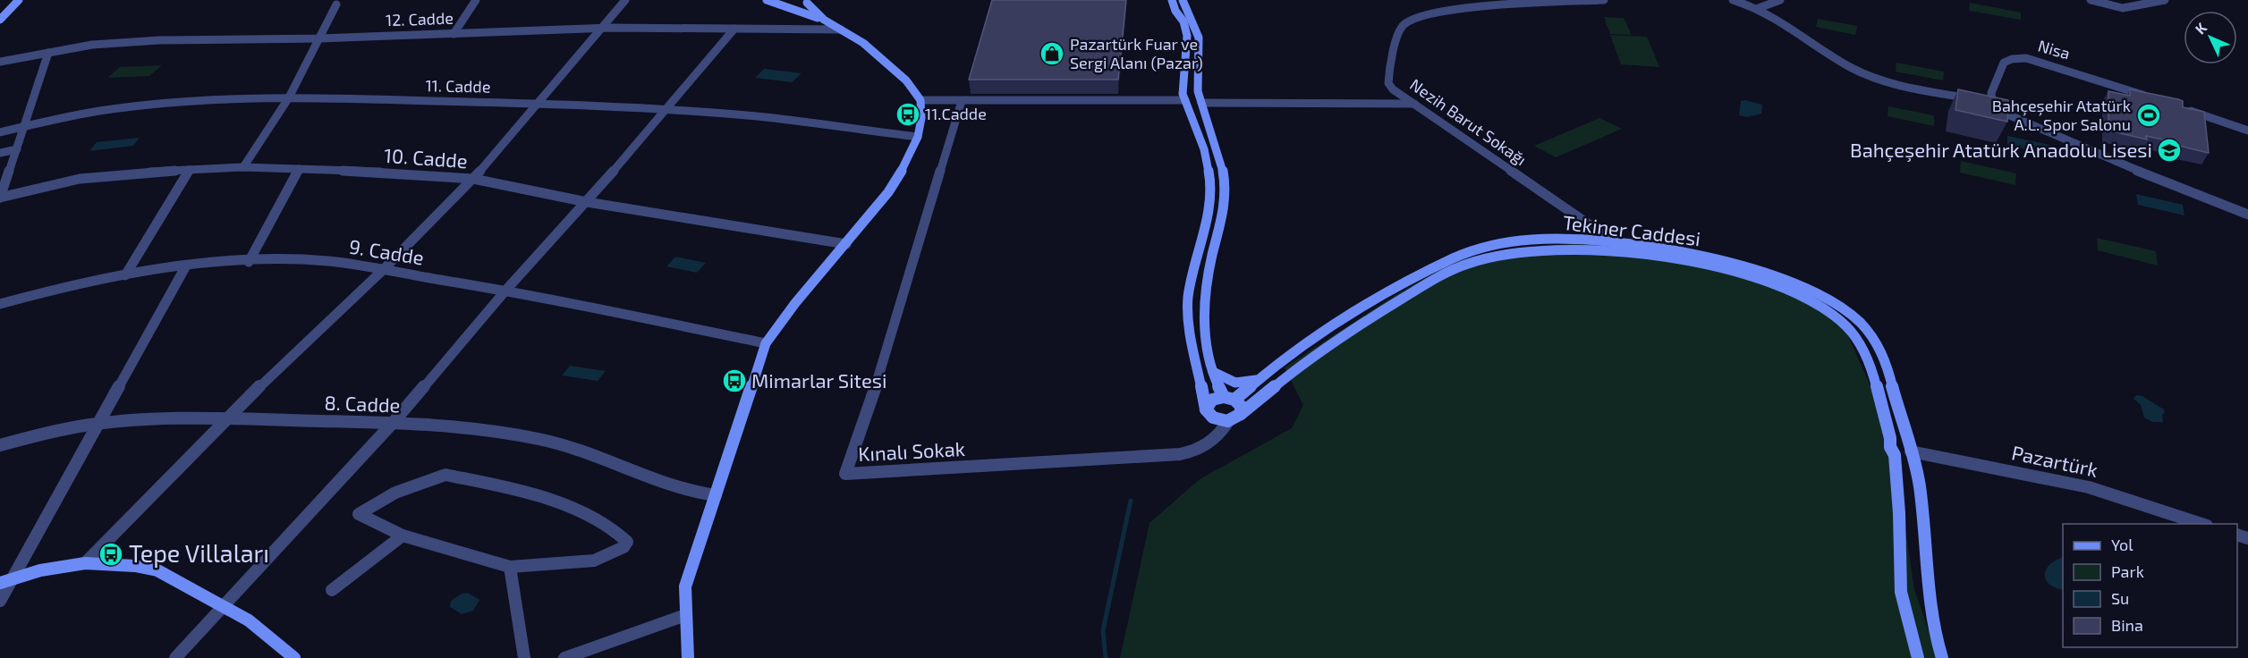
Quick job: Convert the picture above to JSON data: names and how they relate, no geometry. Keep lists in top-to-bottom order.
{
  "streets": {
    "street": [
      "12. Cadde",
      "Nisa",
      "11. Cadde",
      "Nezih Barut Sokağı",
      "10. Cadde",
      "Tekiner Caddesi",
      "9. Cadde",
      "8. Cadde",
      "Kınalı Sokak",
      "Pazartürk"
    ]
  },
  "crossings": [
    ["Nezih Barut Sokağı", "Tekiner Caddesi"],
    ["Tekiner Caddesi", "Kınalı Sokak"],
    ["Tekiner Caddesi", "Pazartürk"]
  ],
  "places": {
    "shop": ["Pazartürk Fuar ve Sergi Alanı (Pazar)"],
    "bus stop": ["11.Cadde", "Mimarlar Sitesi", "Tepe Villaları"],
    "sports": ["Bahçeşehir Atatürk A.L. Spor Salonu"],
    "school or university": ["Bahçeşehir Atatürk Anadolu Lisesi"]
  },
  "legend": [
    "Yol",
    "Park",
    "Su",
    "Bina"
  ],
  "north": "top left"
}
